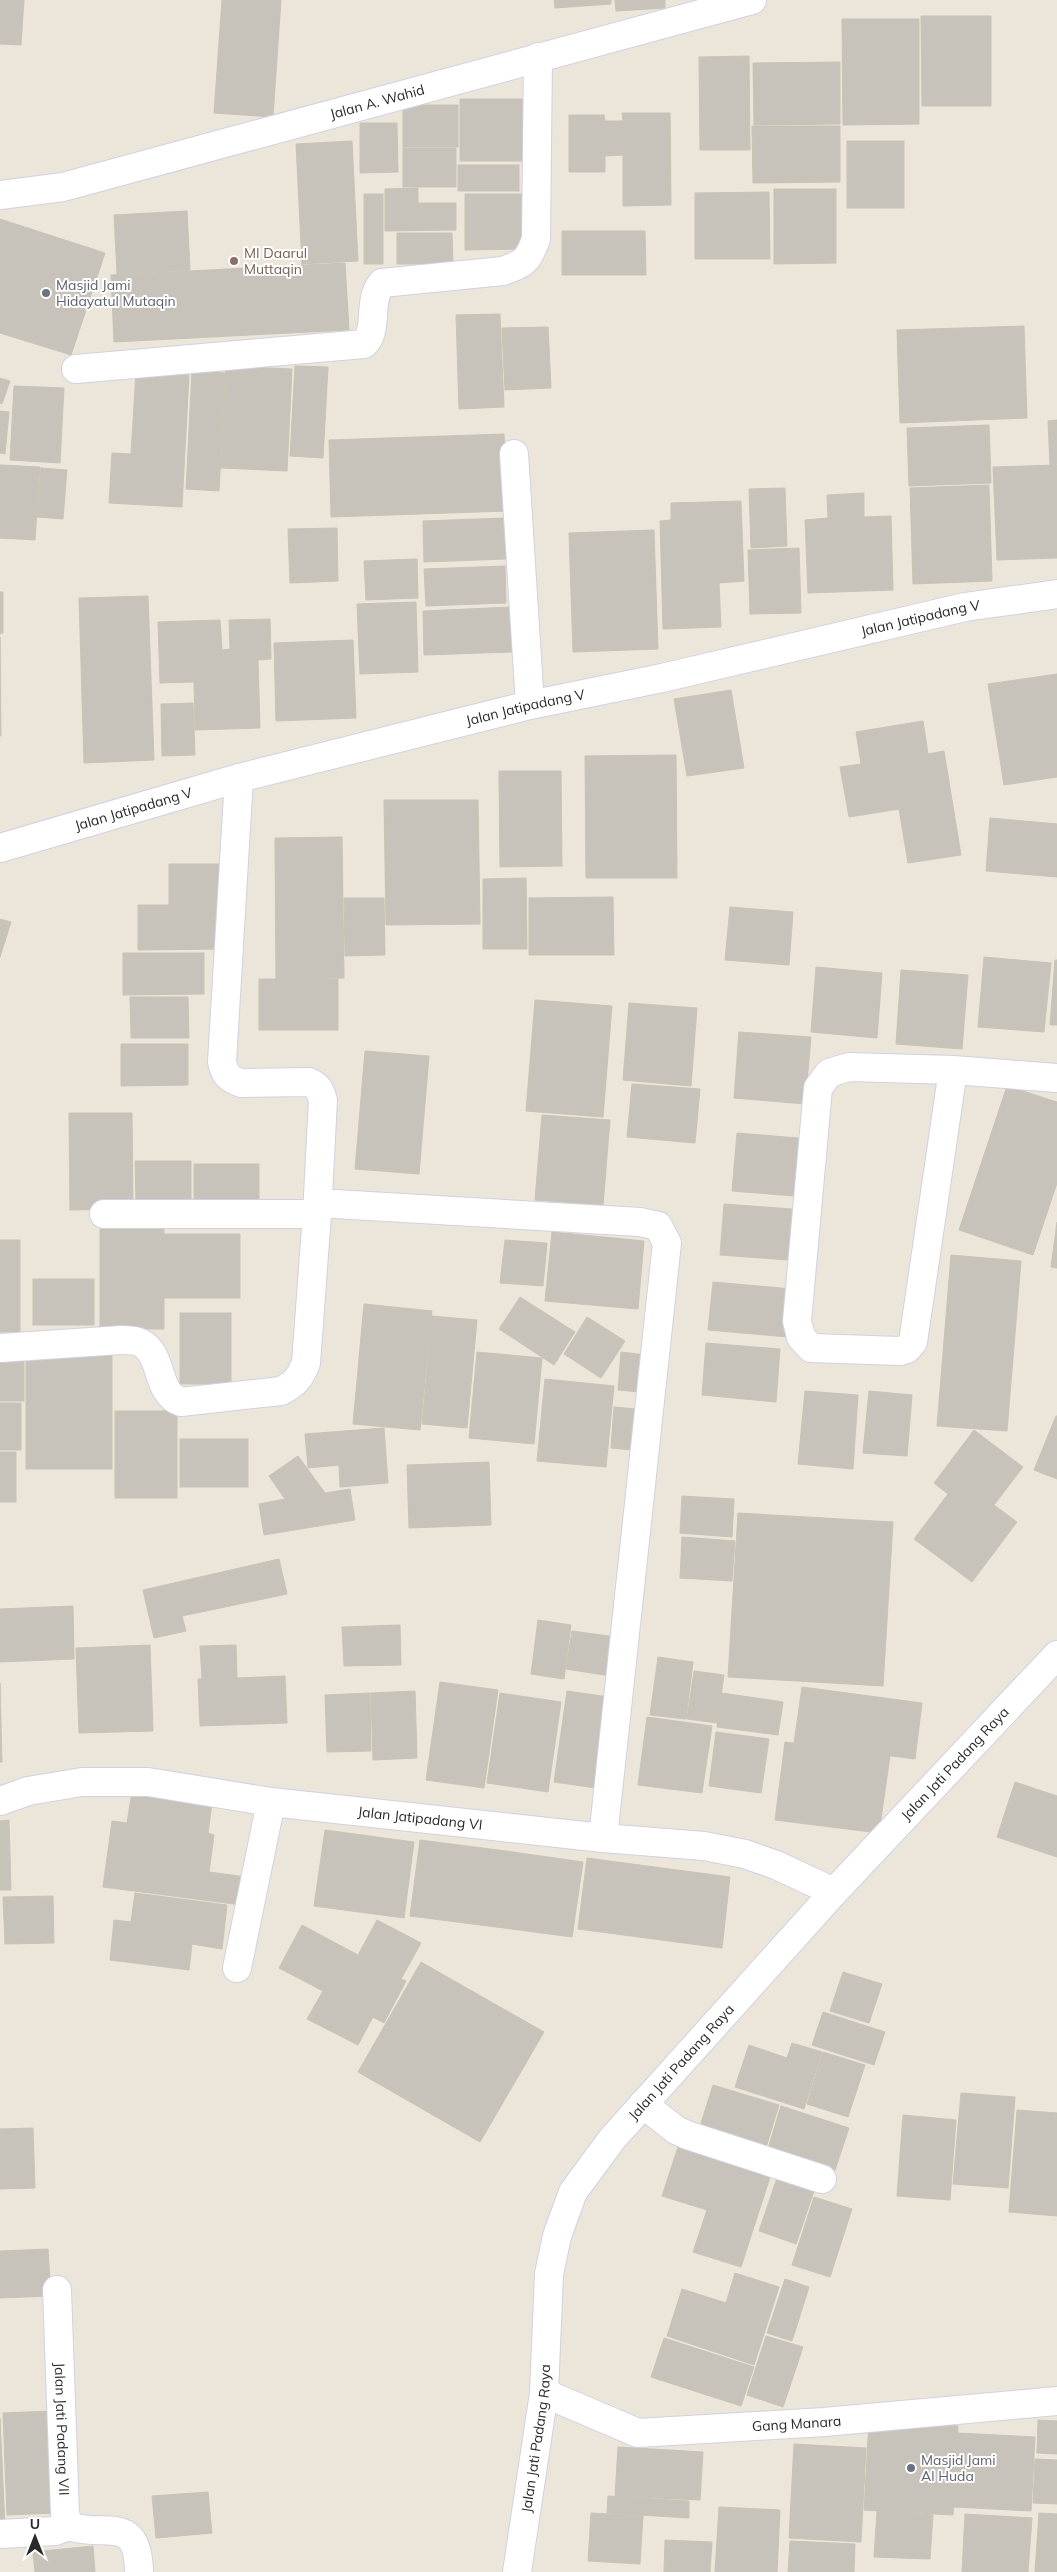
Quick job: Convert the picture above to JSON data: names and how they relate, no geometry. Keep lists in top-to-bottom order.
{
  "streets": {
    "street": [
      "Jalan A. Wahid",
      "Jalan Jatipadang V",
      "Jalan Jati Padang Raya",
      "Jalan Jatipadang VI",
      "Gang Manara",
      "Jalan Jati Padang VII"
    ]
  },
  "crossings": [
    ["Jalan Jati Padang Raya", "Jalan Jatipadang VI"],
    ["Jalan Jati Padang Raya", "Gang Manara"]
  ],
  "places": ["MI Daarul Muttaqin", "Masjid Jami Hidayatul Mutaqin", "Masjid Jami Al Huda"],
  "north": "top"
}
